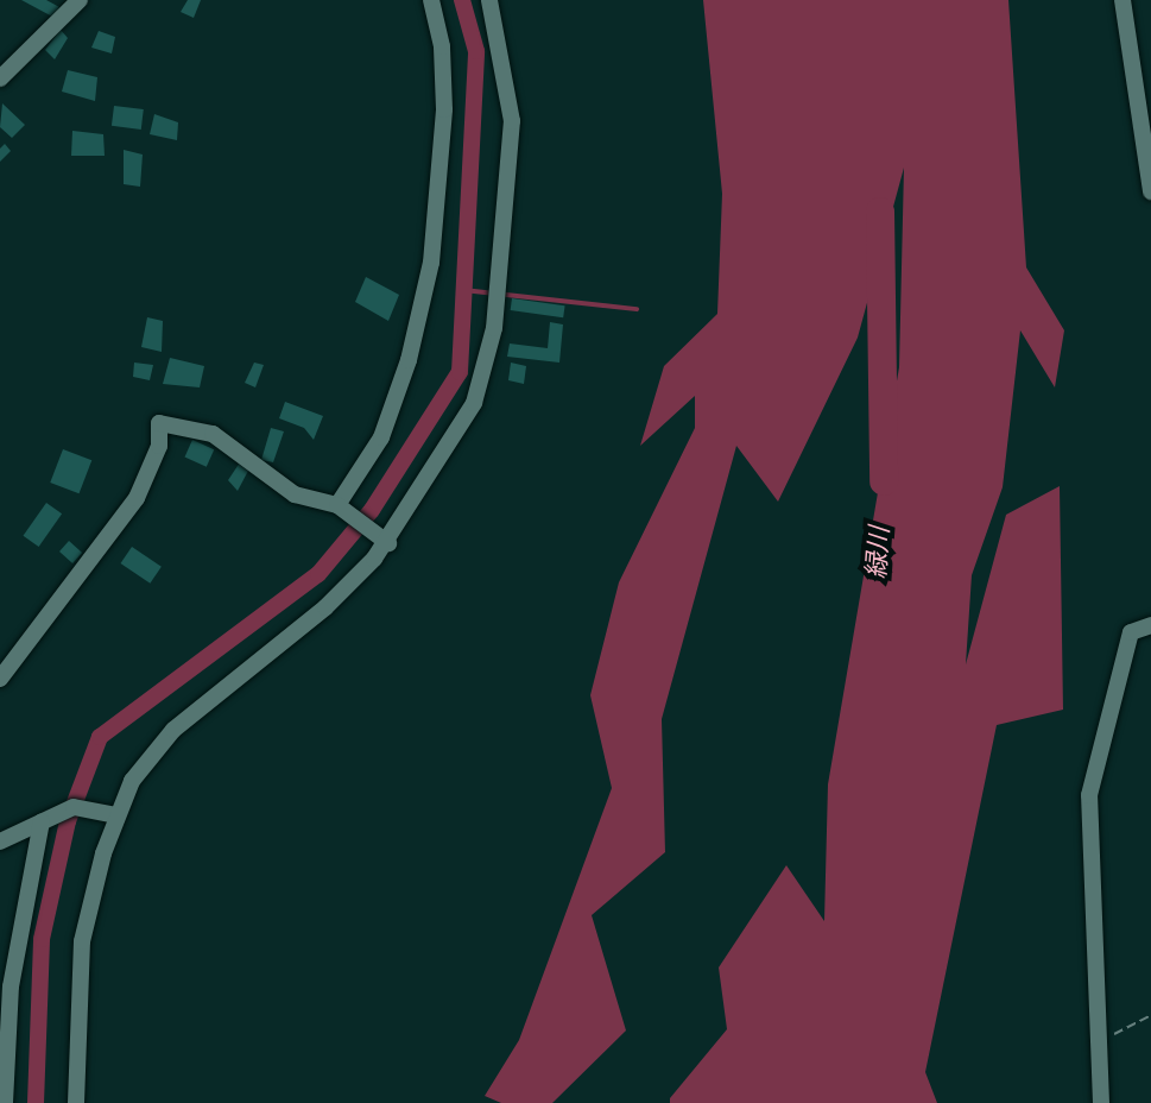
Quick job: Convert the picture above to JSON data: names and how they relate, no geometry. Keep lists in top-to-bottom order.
{
  "water": ["緑川"]
}
